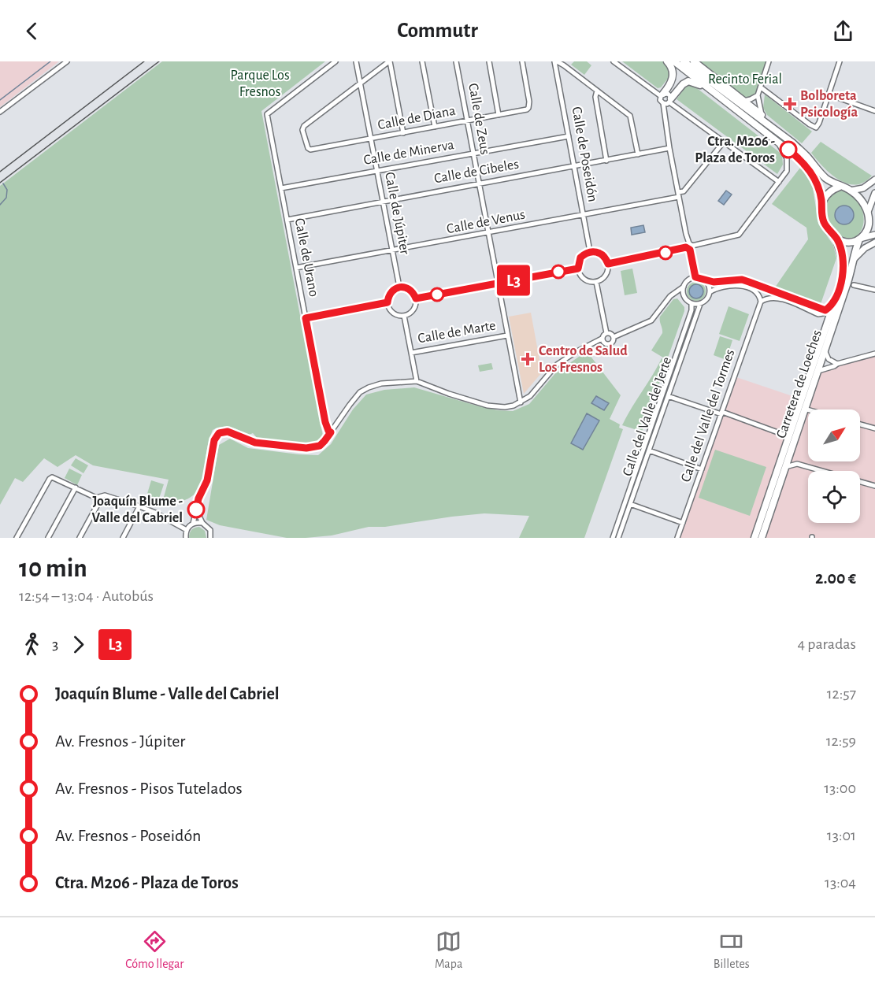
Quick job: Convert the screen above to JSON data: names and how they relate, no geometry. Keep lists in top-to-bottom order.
{
  "streets": {
    "main road": ["Carretera de Loeches"],
    "street": [
      "Calle de Diana",
      "Calle de Zeus",
      "Calle de Minerva",
      "Calle de Poseidón",
      "Calle de Cibeles",
      "Calle de Júpiter",
      "Calle de Venus",
      "Calle de Urano",
      "Calle de Marte",
      "Calle del Valle del Tormes",
      "Calle del Valle del Jerte"
    ]
  },
  "crossings": [
    ["Calle de Diana", "Calle de Zeus"],
    ["Calle de Diana", "Calle de Júpiter"],
    ["Calle de Zeus", "Calle de Minerva"],
    ["Calle de Zeus", "Calle de Cibeles"],
    ["Calle de Zeus", "Calle de Venus"],
    ["Calle de Zeus", "Calle de Marte"],
    ["Calle de Minerva", "Calle de Poseidón"],
    ["Calle de Minerva", "Calle de Júpiter"],
    ["Calle de Minerva", "Calle de Urano"],
    ["Calle de Poseidón", "Calle de Cibeles"],
    ["Calle de Poseidón", "Calle de Venus"],
    ["Calle de Cibeles", "Calle de Júpiter"],
    ["Calle de Cibeles", "Calle de Urano"],
    ["Calle de Júpiter", "Calle de Venus"],
    ["Calle de Venus", "Calle de Urano"]
  ],
  "parks": ["Parque Los Fresnos", "Recinto Ferial"],
  "places": {
    "health": ["Bolboreta Psicología", "Centro de Salud Los Fresnos"],
    "other": ["Ctra. M206 - Plaza de Toros", "Joaquín Blume - Valle del Cabriel"]
  },
  "lines": ["bus line L3"],
  "north": "top right",
  "page": {
    "header": "Commutr",
    "on_map": "L3",
    "heading": ["10 min", "12:54 – 13:04 · Autobús", "2.00 €"],
    "legs": ["3", "L3", "4 paradas"],
    "list": [
      {
        "name": "Joaquín Blume - Valle del Cabriel",
        "value": "12:57"
      },
      {
        "name": "Av. Fresnos - Júpiter",
        "value": "12:59"
      },
      {
        "name": "Av. Fresnos - Pisos Tutelados",
        "value": "13:00"
      },
      {
        "name": "Av. Fresnos - Poseidón",
        "value": "13:01"
      },
      {
        "name": "Ctra. M206 - Plaza de Toros",
        "value": "13:04"
      }
    ],
    "tabs": ["Cómo llegar", "Mapa", "Billetes"]
  }
}
